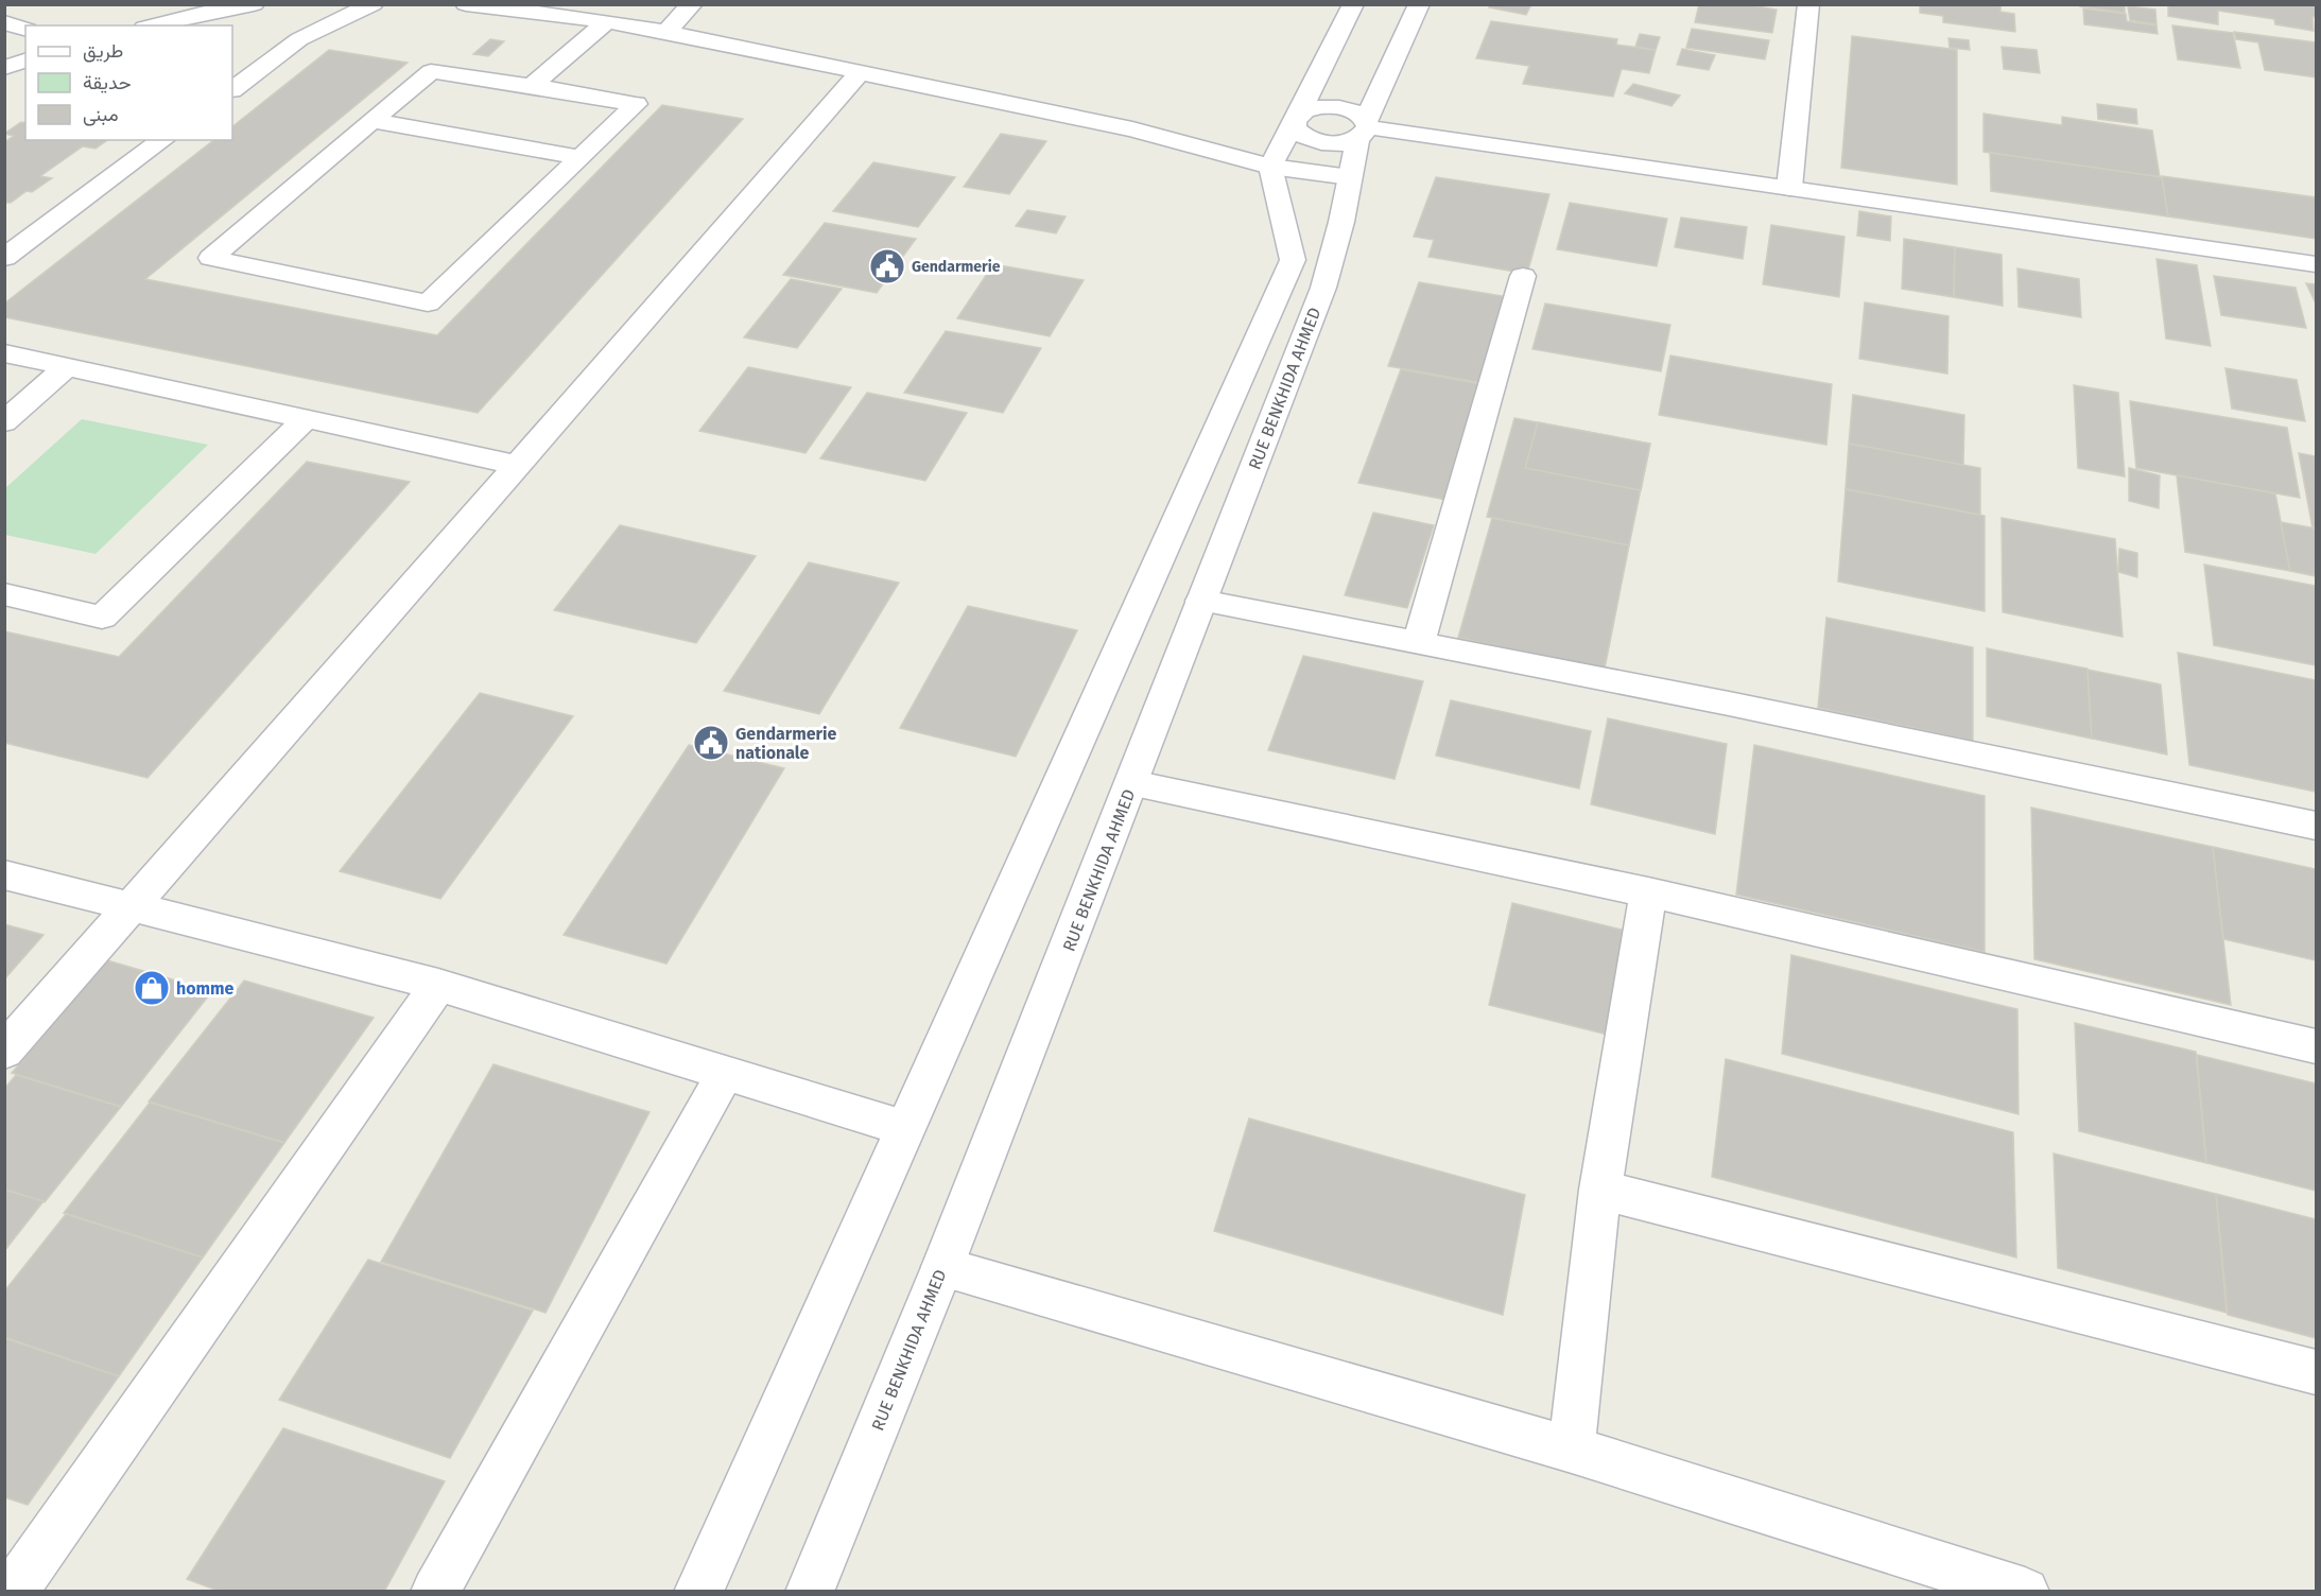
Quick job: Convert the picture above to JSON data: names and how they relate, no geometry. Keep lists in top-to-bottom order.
{
  "streets": {
    "street": ["RUE BENKHIDA AHMED"]
  },
  "places": {
    "public building": ["Gendarmerie", "Gendarmerie nationale"],
    "shop": ["homme"]
  },
  "legend": ["طريق", "حديقة", "مبنى"]
}
